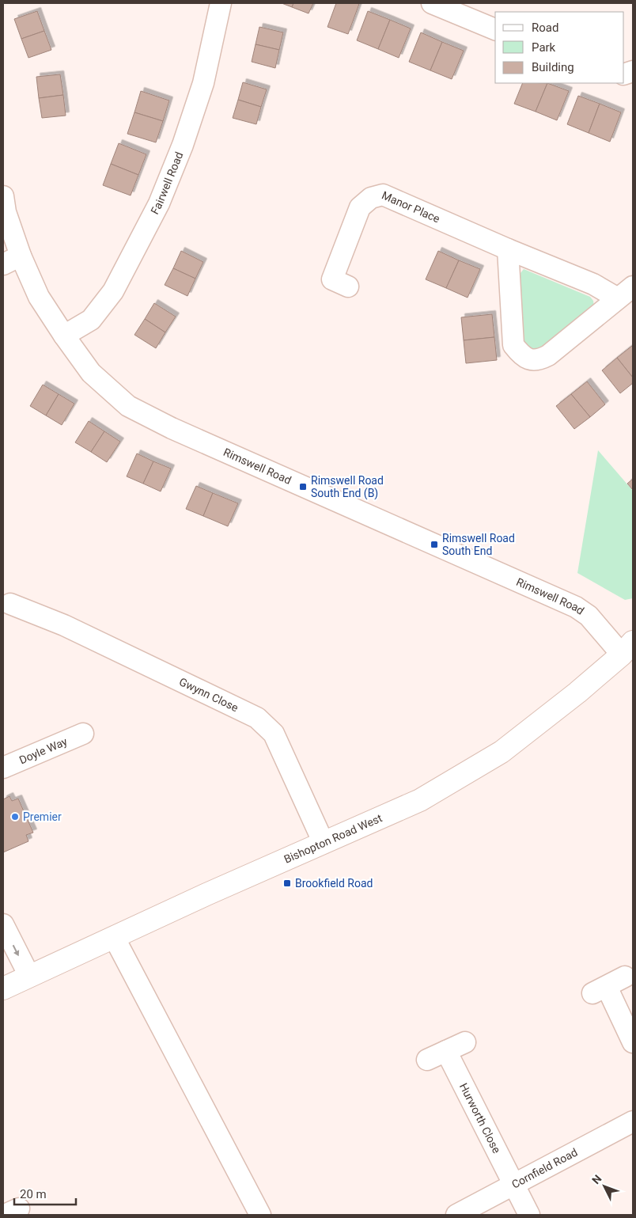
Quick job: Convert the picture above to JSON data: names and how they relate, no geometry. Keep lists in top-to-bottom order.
{
  "streets": {
    "street": [
      "Fairwell Road",
      "Manor Place",
      "Rimswell Road",
      "Gwynn Close",
      "Doyle Way",
      "Bishopton Road West",
      "Hurworth Close",
      "Cornfield Road"
    ]
  },
  "crossings": [
    ["Fairwell Road", "Rimswell Road"],
    ["Rimswell Road", "Bishopton Road West"],
    ["Gwynn Close", "Bishopton Road West"],
    ["Hurworth Close", "Cornfield Road"]
  ],
  "places": {
    "transit": ["Rimswell Road South End (B)", "Rimswell Road South End", "Brookfield Road"],
    "other": ["Premier"]
  },
  "legend": ["Road", "Park", "Building"],
  "scale_bar": "20 m",
  "north": "top left"
}
